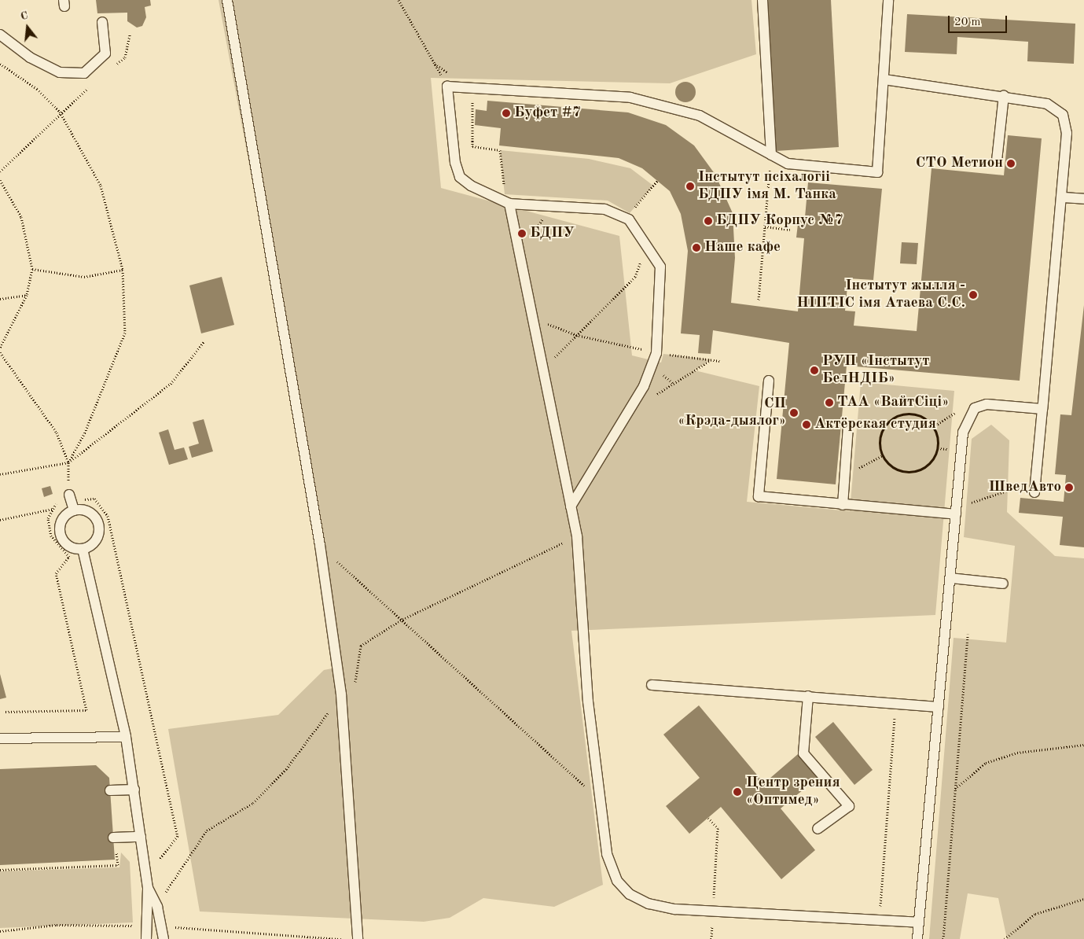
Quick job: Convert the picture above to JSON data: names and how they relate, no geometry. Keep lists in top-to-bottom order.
{
  "places": [
    "Буфет #7",
    "СТО Метион",
    "Інстытут псіхалогіі БДПУ імя М. Танка",
    "БДПУ Корпус №7",
    "БДПУ",
    "Наше кафе",
    "Інстытут жылля - НІПТІС імя Атаева С.С.",
    "РУП «Інстытут БелНДІБ»",
    "ТАА «ВайтСіці»",
    "СП «Крэда-дыялог»",
    "Актёрская студия",
    "ШведАвто",
    "Центр зрения «Оптимед»"
  ],
  "scale_bar": "20 m",
  "north": "top"
}
